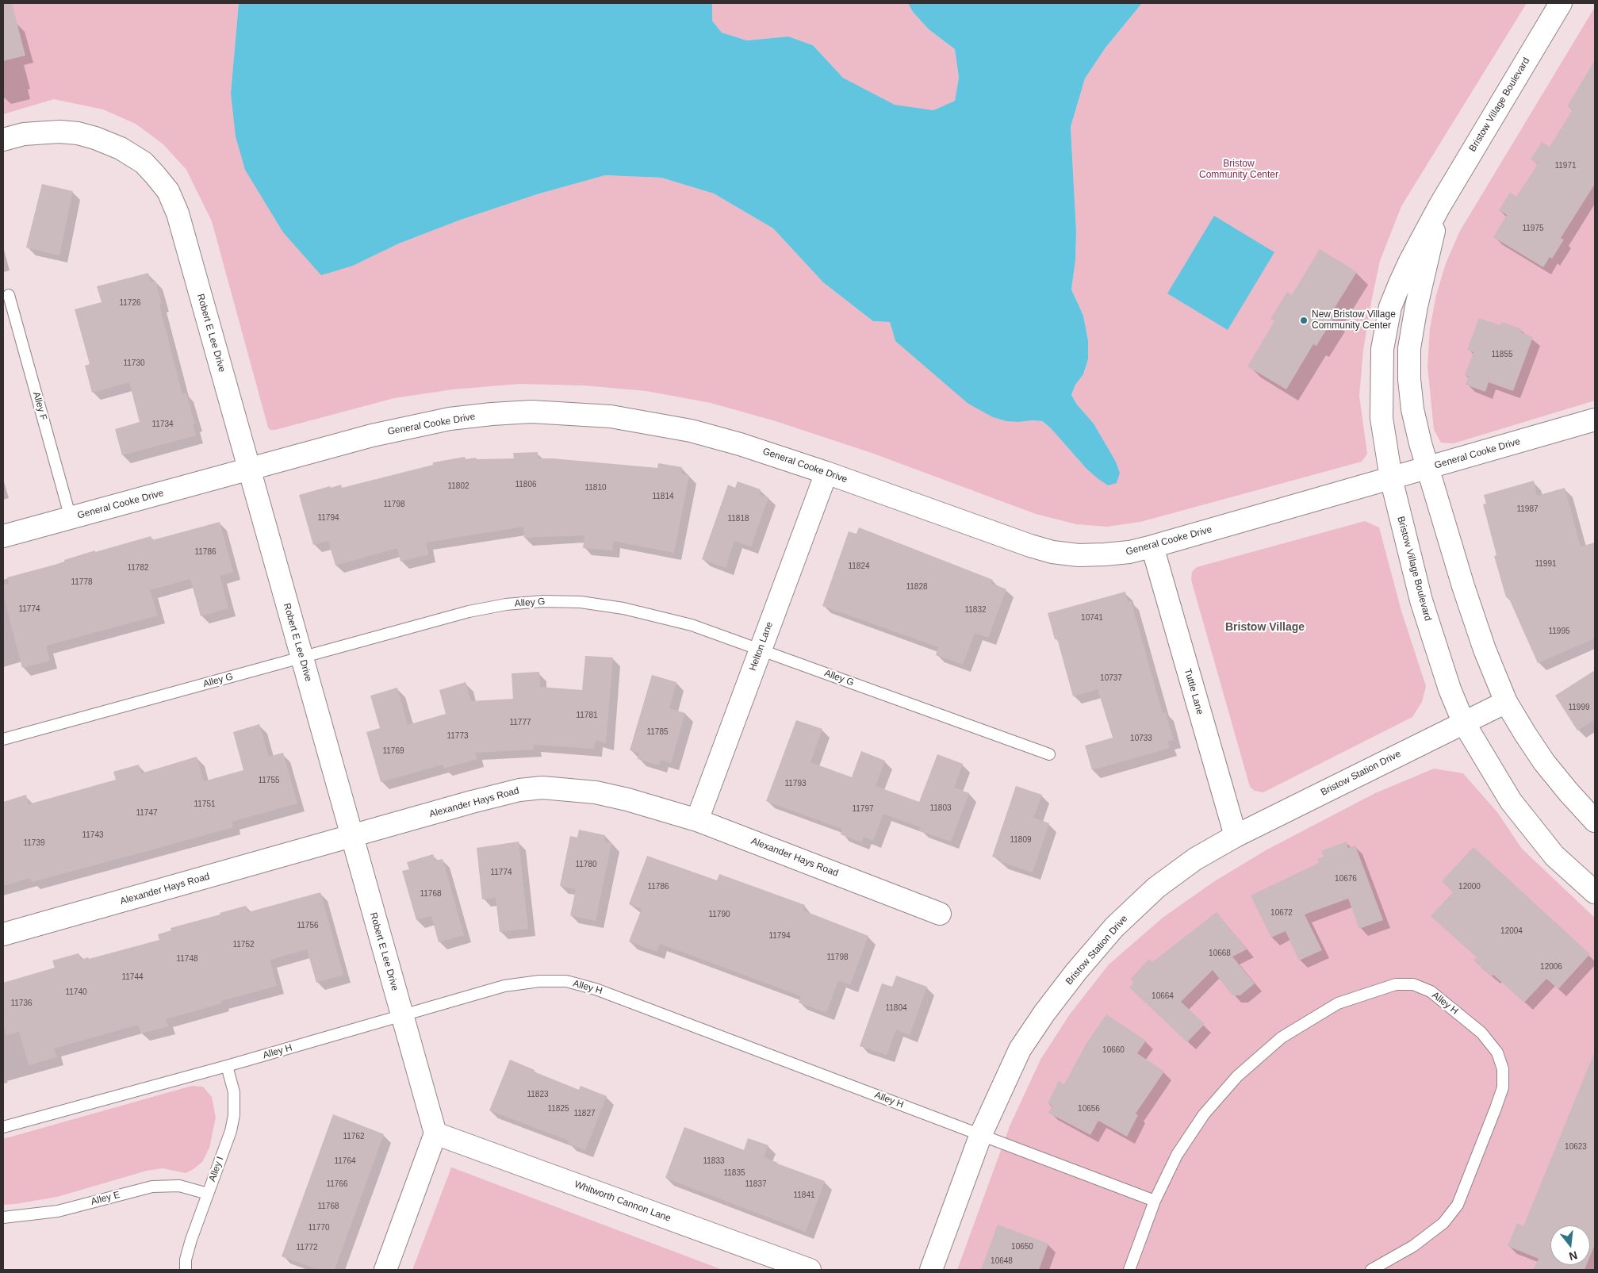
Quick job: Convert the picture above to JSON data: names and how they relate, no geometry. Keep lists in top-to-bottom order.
{
  "streets": {
    "street": [
      "Bristow Village Boulevard",
      "Robert E Lee Drive",
      "General Cooke Drive",
      "Helton Lane",
      "Tuttle Lane",
      "Bristow Station Drive",
      "Alexander Hays Road",
      "Whitworth Cannon Lane"
    ],
    "lane": [
      "Alley F",
      "Alley G",
      "Alley H",
      "Alley I",
      "Alley E"
    ]
  },
  "crossings": [
    ["Bristow Village Boulevard", "General Cooke Drive"],
    ["Bristow Village Boulevard", "Bristow Station Drive"],
    ["Robert E Lee Drive", "General Cooke Drive"],
    ["Robert E Lee Drive", "Alley G"],
    ["Robert E Lee Drive", "Alexander Hays Road"],
    ["Robert E Lee Drive", "Alley H"],
    ["Robert E Lee Drive", "Whitworth Cannon Lane"],
    ["Alley F", "General Cooke Drive"],
    ["General Cooke Drive", "Helton Lane"],
    ["General Cooke Drive", "Tuttle Lane"],
    ["Alley G", "Helton Lane"],
    ["Helton Lane", "Alexander Hays Road"],
    ["Tuttle Lane", "Bristow Station Drive"],
    ["Bristow Station Drive", "Alley H"],
    ["Alley H", "Alley I"],
    ["Alley I", "Alley E"]
  ],
  "districts": ["Bristow Village"],
  "parks": ["Bristow Community Center"],
  "places": ["New Bristow Village Community Center"],
  "house_numbers": [
    "11971",
    "11975",
    "11726",
    "11855",
    "11730",
    "11734",
    "11806",
    "11802",
    "11810",
    "11814",
    "11798",
    "11987",
    "11794",
    "11818",
    "11786",
    "11991",
    "11824",
    "11782",
    "11778",
    "11828",
    "11774",
    "11832",
    "10741",
    "11995",
    "10737",
    "11999",
    "11781",
    "11777",
    "11785",
    "11773",
    "10733",
    "11769",
    "11755",
    "11793",
    "11751",
    "11803",
    "11797",
    "11747",
    "11743",
    "11809",
    "11739",
    "11780",
    "11774",
    "10676",
    "11786",
    "12000",
    "11768",
    "10672",
    "11790",
    "11756",
    "12004",
    "11794",
    "11752",
    "10668",
    "11798",
    "11748",
    "12006",
    "11744",
    "11740",
    "10664",
    "11736",
    "11804",
    "10660",
    "11823",
    "11825",
    "10656",
    "11827",
    "11762",
    "10623",
    "11764",
    "11833",
    "11835",
    "11766",
    "11837",
    "11841",
    "11768",
    "11770",
    "10650",
    "11772",
    "10648"
  ],
  "north": "bottom"
}
